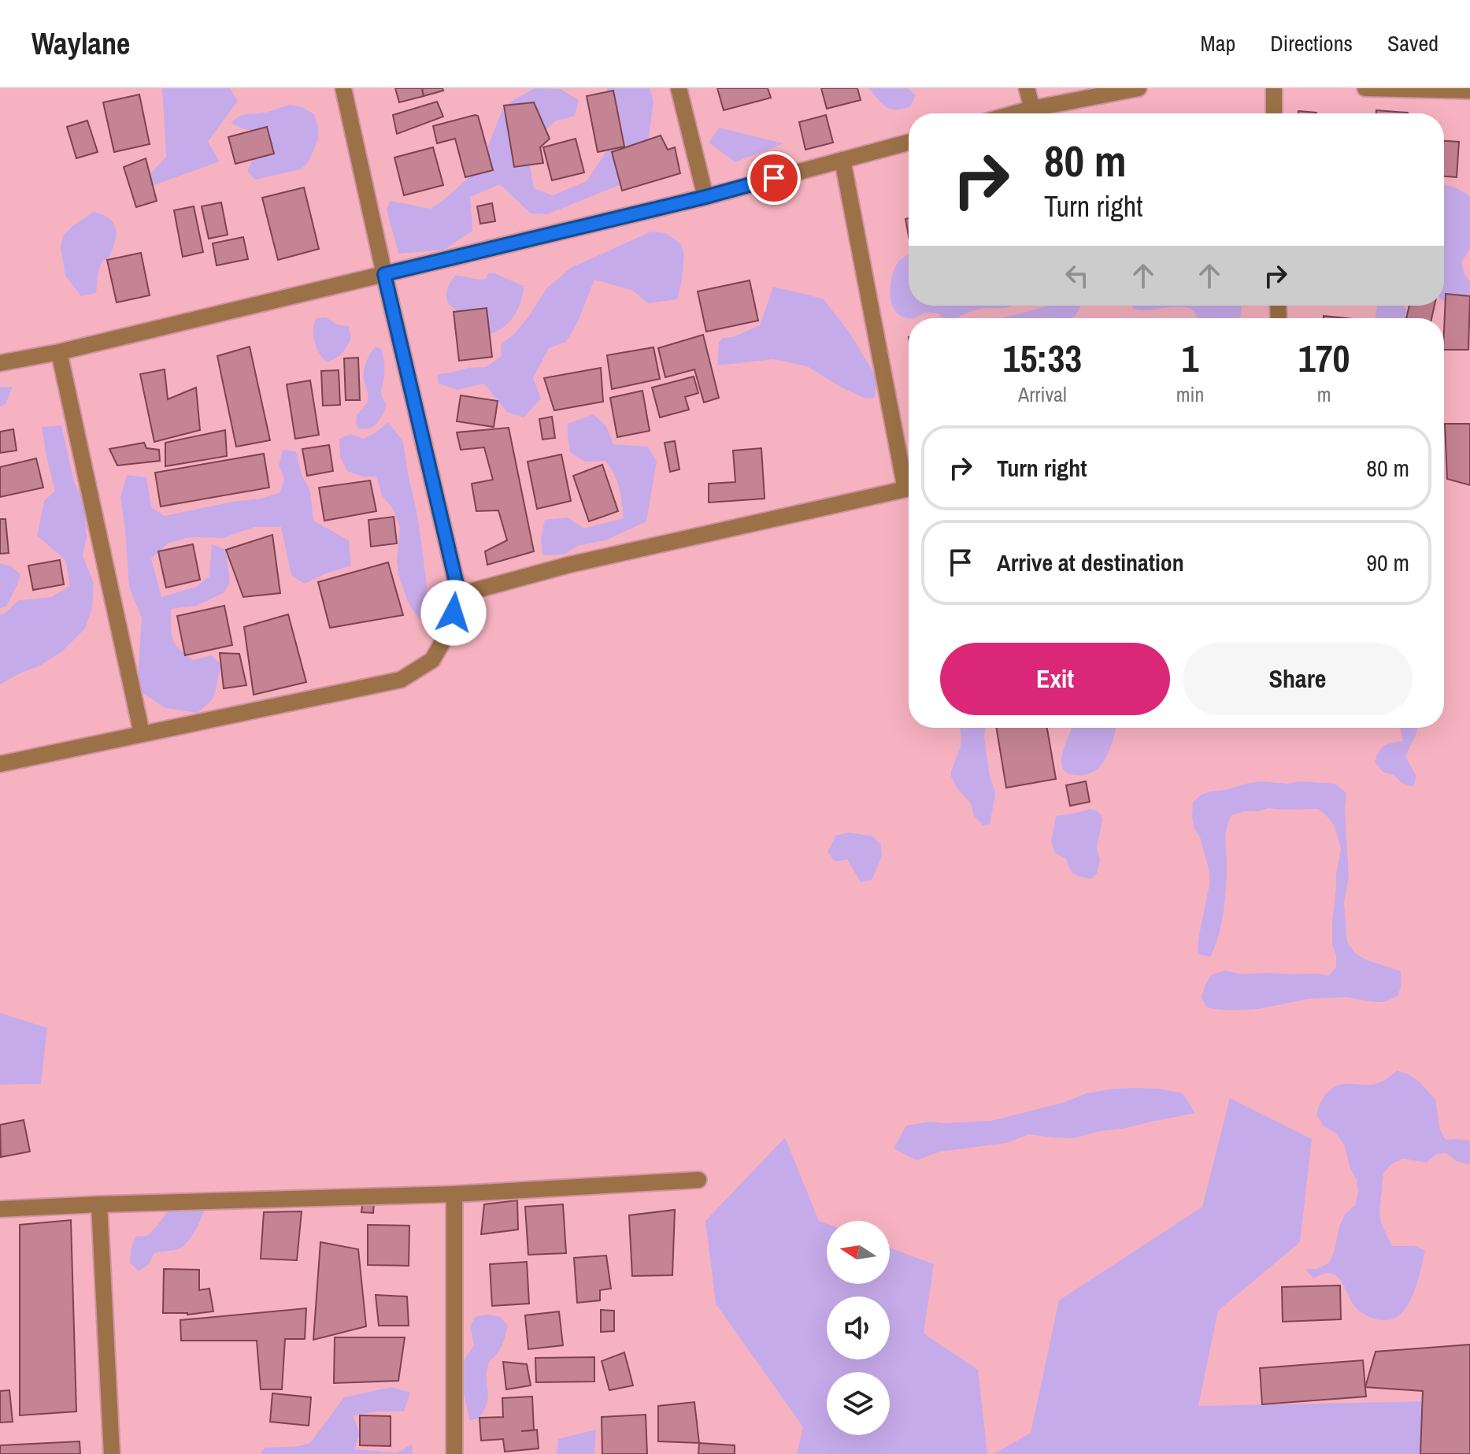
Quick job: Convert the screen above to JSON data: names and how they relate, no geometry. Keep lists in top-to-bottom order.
{
  "north": "left",
  "page": {
    "header": "Waylane",
    "nav": ["Map", "Directions", "Saved"],
    "turn": ["80 m", "Turn right"],
    "eta": [
      "15:33",
      "Arrival",
      "1",
      "min",
      "170",
      "m"
    ],
    "list": [
      {
        "name": "Turn right",
        "value": "80 m"
      },
      {
        "name": "Arrive at destination",
        "value": "90 m"
      }
    ],
    "buttons": ["Exit", "Share"]
  }
}
